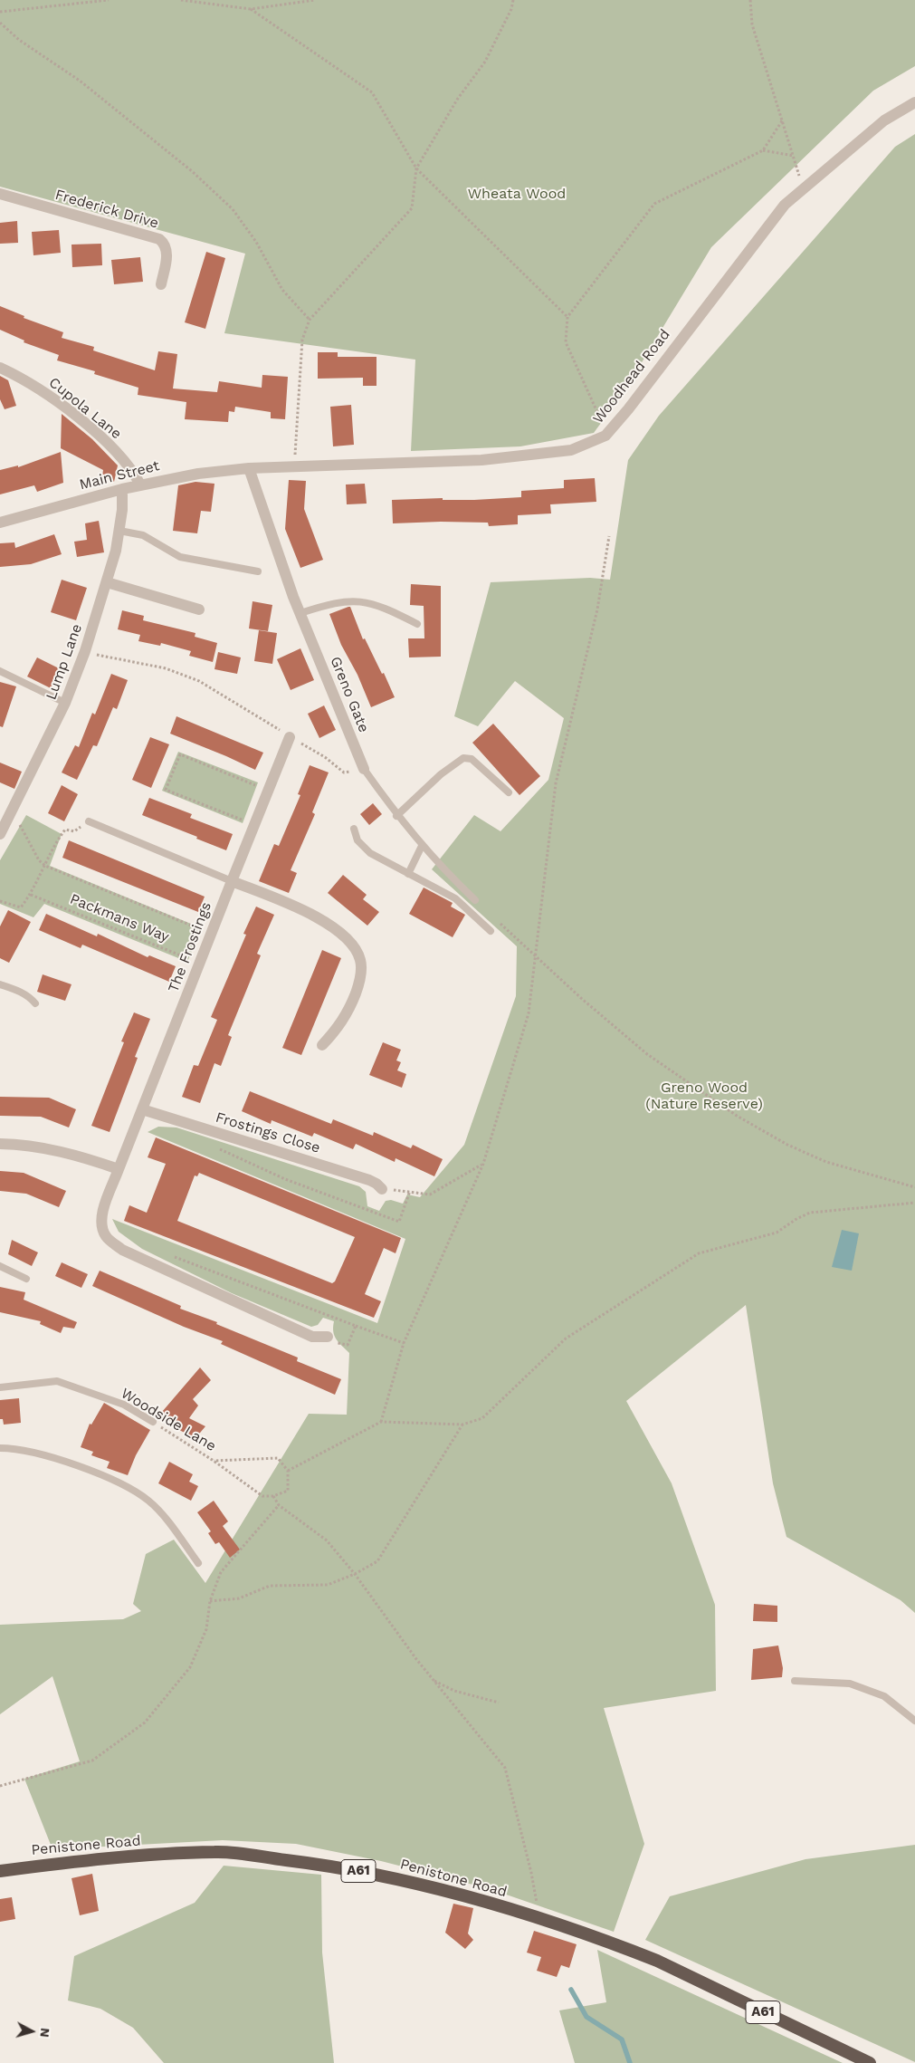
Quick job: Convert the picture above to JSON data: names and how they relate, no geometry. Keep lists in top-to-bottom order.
{
  "streets": {
    "highway": ["Penistone Road", "A61"],
    "street": [
      "Frederick Drive",
      "Woodhead Road",
      "Cupola Lane",
      "Main Street",
      "Lump Lane",
      "Greno Gate",
      "The Frostings",
      "Frostings Close"
    ],
    "lane": ["Woodside Lane"],
    "path": ["Packmans Way"]
  },
  "crossings": [
    ["Woodhead Road", "Main Street"],
    ["Woodhead Road", "Greno Gate"],
    ["Cupola Lane", "Main Street"],
    ["Main Street", "Lump Lane"],
    ["Main Street", "Greno Gate"],
    ["Packmans Way", "The Frostings"],
    ["The Frostings", "Frostings Close"]
  ],
  "parks": ["Wheata Wood", "Greno Wood (Nature Reserve)"],
  "north": "right"
}
